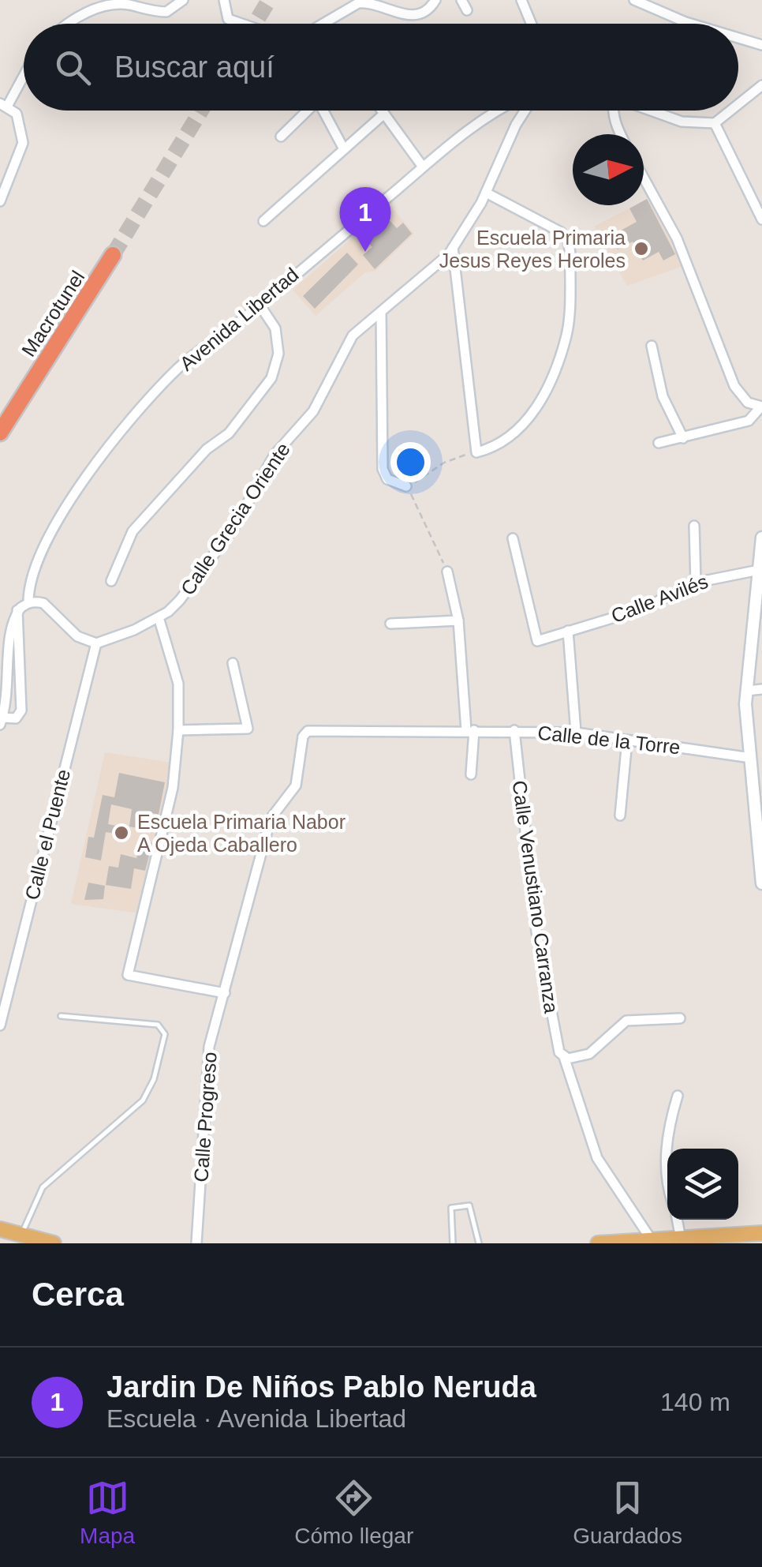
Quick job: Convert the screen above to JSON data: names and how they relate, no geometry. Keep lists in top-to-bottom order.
{
  "streets": {
    "highway": ["Macrotunel"],
    "street": [
      "Avenida Libertad",
      "Calle Grecia Oriente",
      "Calle Avilés",
      "Calle de la Torre",
      "Calle el Puente",
      "Calle Venustiano Carranza",
      "Calle Progreso"
    ]
  },
  "crossings": [
    ["Calle Grecia Oriente", "Calle el Puente"],
    ["Calle de la Torre", "Calle Venustiano Carranza"],
    ["Calle de la Torre", "Calle Progreso"]
  ],
  "places": ["Escuela Primaria Jesus Reyes Heroles", "Escuela Primaria Nabor A Ojeda Caballero"],
  "north": "right",
  "page": {
    "search": "Buscar aquí",
    "pins": "1",
    "heading": "Cerca",
    "list": [
      {
        "mark": "1",
        "name": "Jardin De Niños Pablo Neruda",
        "note": "Escuela · Avenida Libertad",
        "value": "140 m"
      }
    ],
    "nav": ["Mapa", "Cómo llegar", "Guardados"]
  }
}
